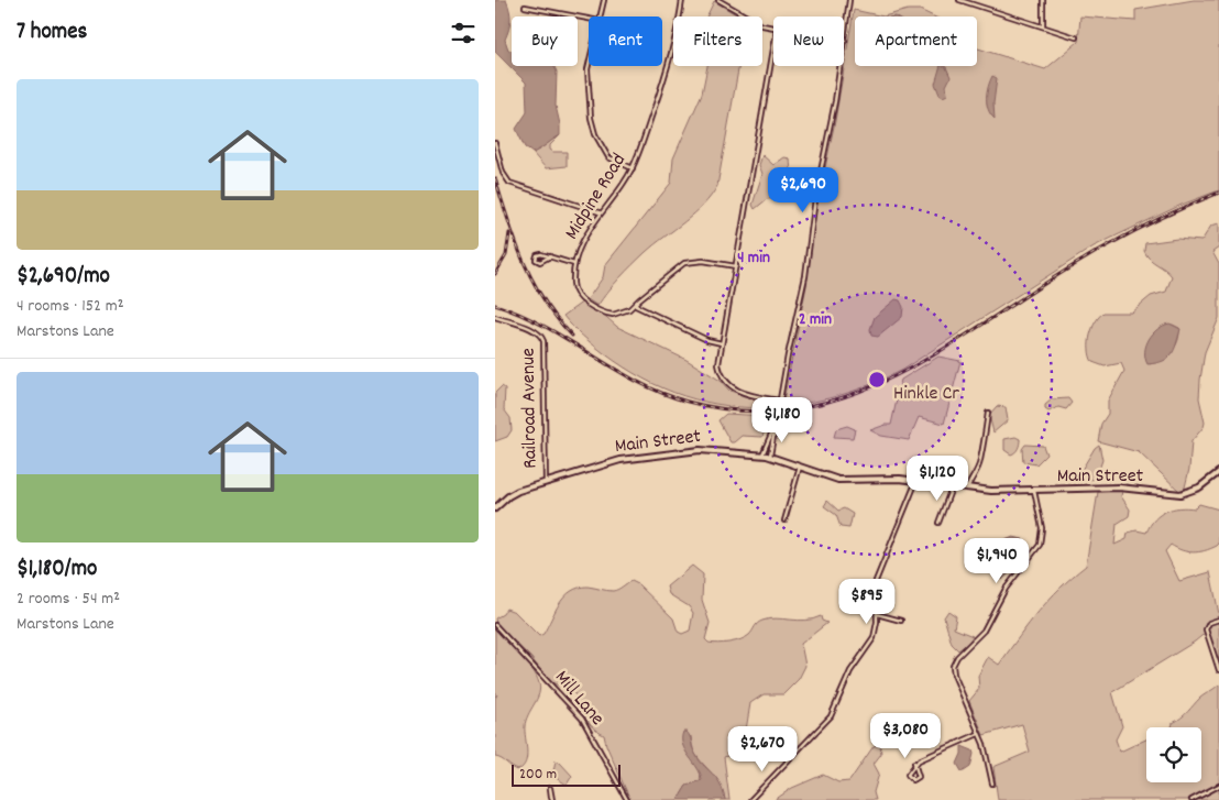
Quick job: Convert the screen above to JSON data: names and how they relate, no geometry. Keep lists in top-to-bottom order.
{
  "streets": {
    "main road": ["Main Street"],
    "street": ["Midpine Road", "Railroad Avenue", "Mill Lane"]
  },
  "crossings": [
    ["Railroad Avenue", "Main Street"]
  ],
  "parks": ["Hinkle Cr"],
  "scale_bar": "200 m",
  "page": {
    "heading": "7 homes",
    "chip": [
      "Buy",
      "Rent",
      "Filters",
      "New",
      "Apartment"
    ],
    "list": [
      {
        "name": "$2,690/mo",
        "note": "4 rooms · 152 m² · Marstons Lane"
      },
      {
        "name": "$1,180/mo",
        "note": "2 rooms · 54 m² · Marstons Lane"
      }
    ],
    "price": [
      "$2,690",
      "$1,180",
      "$1,120",
      "$1,940",
      "$895",
      "$3,080",
      "$2,670"
    ],
    "scale": "200 m"
  },
  "rings": ["4 min", "2 min"]
}
